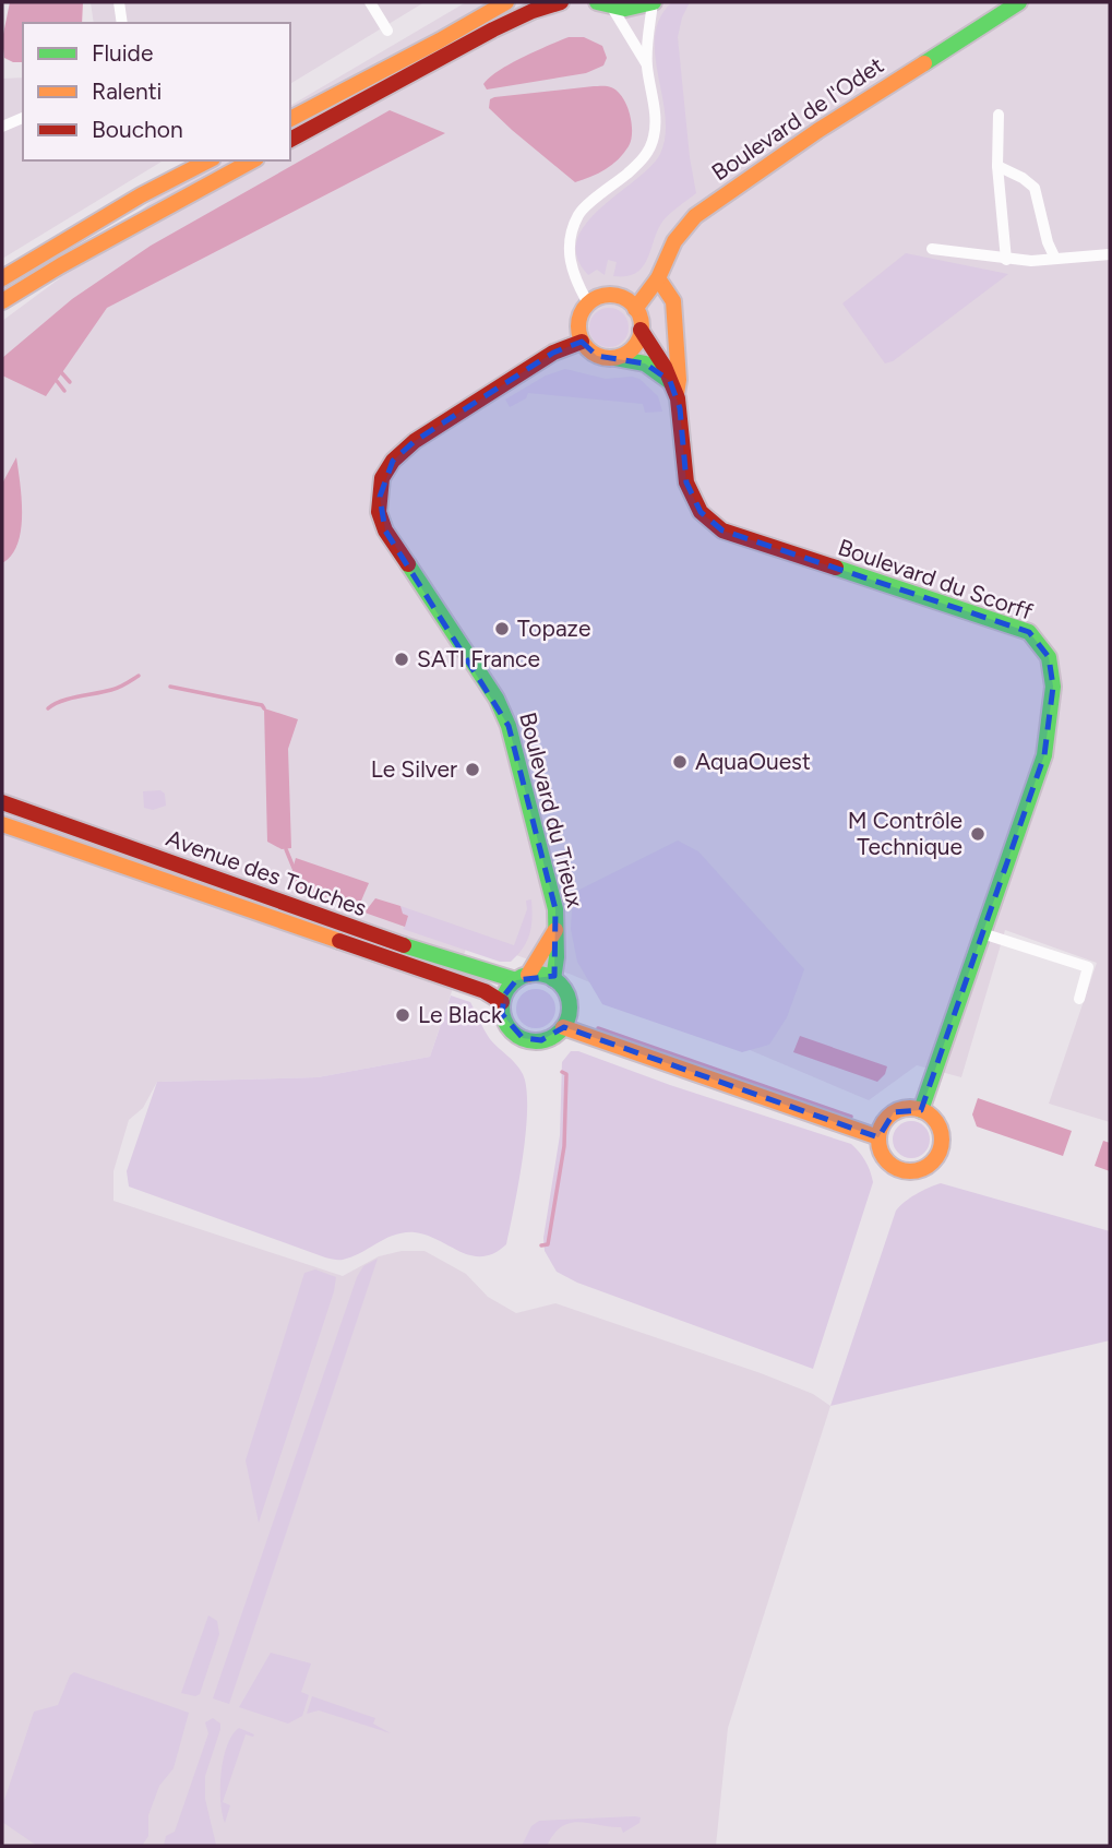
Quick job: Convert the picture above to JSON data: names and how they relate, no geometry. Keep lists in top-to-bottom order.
{
  "streets": {
    "street": [
      "Boulevard de l'Odet",
      "Boulevard du Scorff",
      "Boulevard du Trieux",
      "Avenue des Touches"
    ]
  },
  "crossings": [
    ["Boulevard de l'Odet", "Boulevard du Scorff"],
    ["Boulevard de l'Odet", "Boulevard du Trieux"],
    ["Boulevard du Scorff", "Boulevard du Trieux"],
    ["Boulevard du Trieux", "Avenue des Touches"]
  ],
  "places": [
    "Topaze",
    "SATI France",
    "AquaOuest",
    "Le Silver",
    "M Contrôle Technique",
    "Le Black"
  ],
  "legend": ["Fluide", "Ralenti", "Bouchon"]
}
